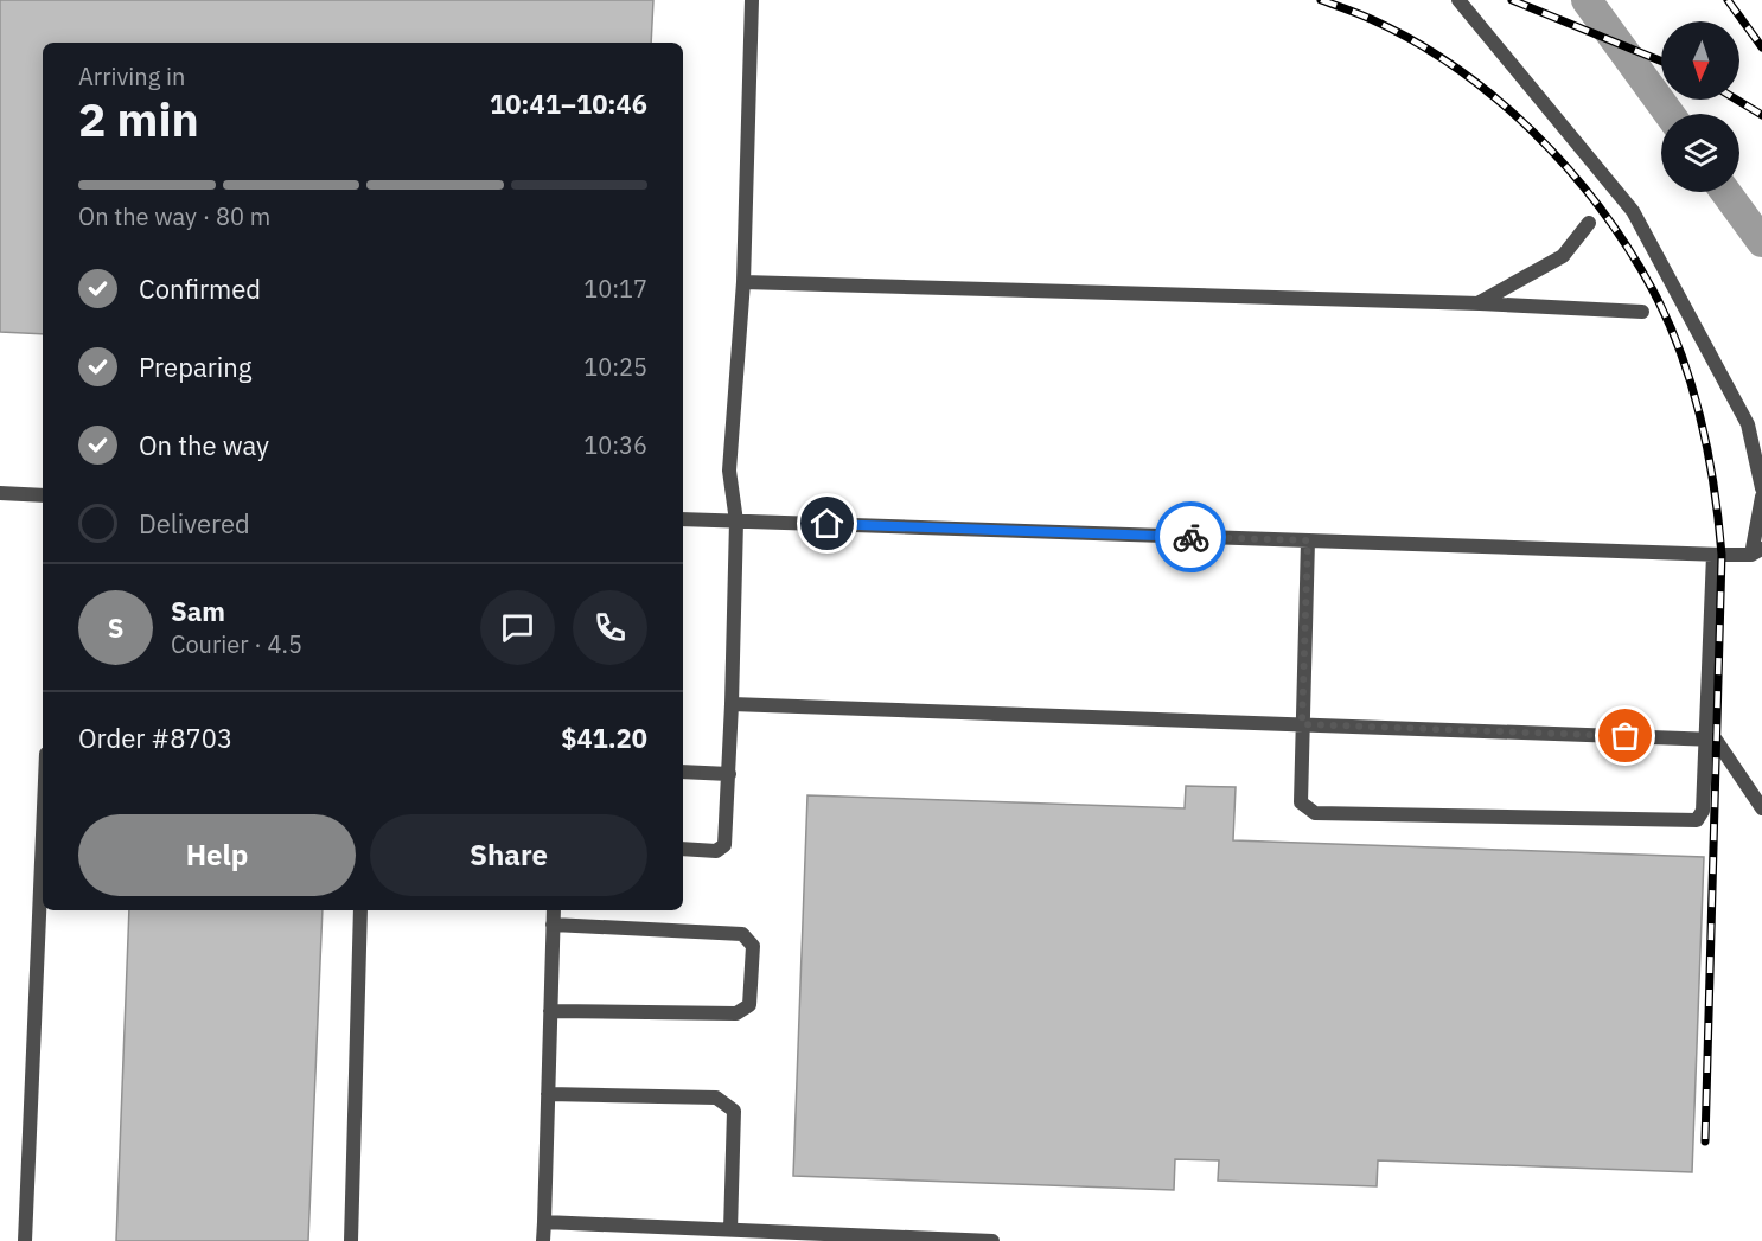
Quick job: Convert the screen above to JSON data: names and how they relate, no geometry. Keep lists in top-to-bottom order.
{
  "north": "bottom",
  "page": {
    "heading": ["2 min", "Arriving in", "10:41–10:46"],
    "panel": [
      "Sam",
      "Courier · 4.5",
      "Order #8703",
      "$41.20"
    ],
    "bar": "On the way · 80 m",
    "list": [
      ["Confirmed", "10:17"],
      ["Preparing", "10:25"],
      ["On the way", "10:36"],
      "Delivered"
    ],
    "round": "S",
    "buttons": ["Help", "Share"]
  }
}
